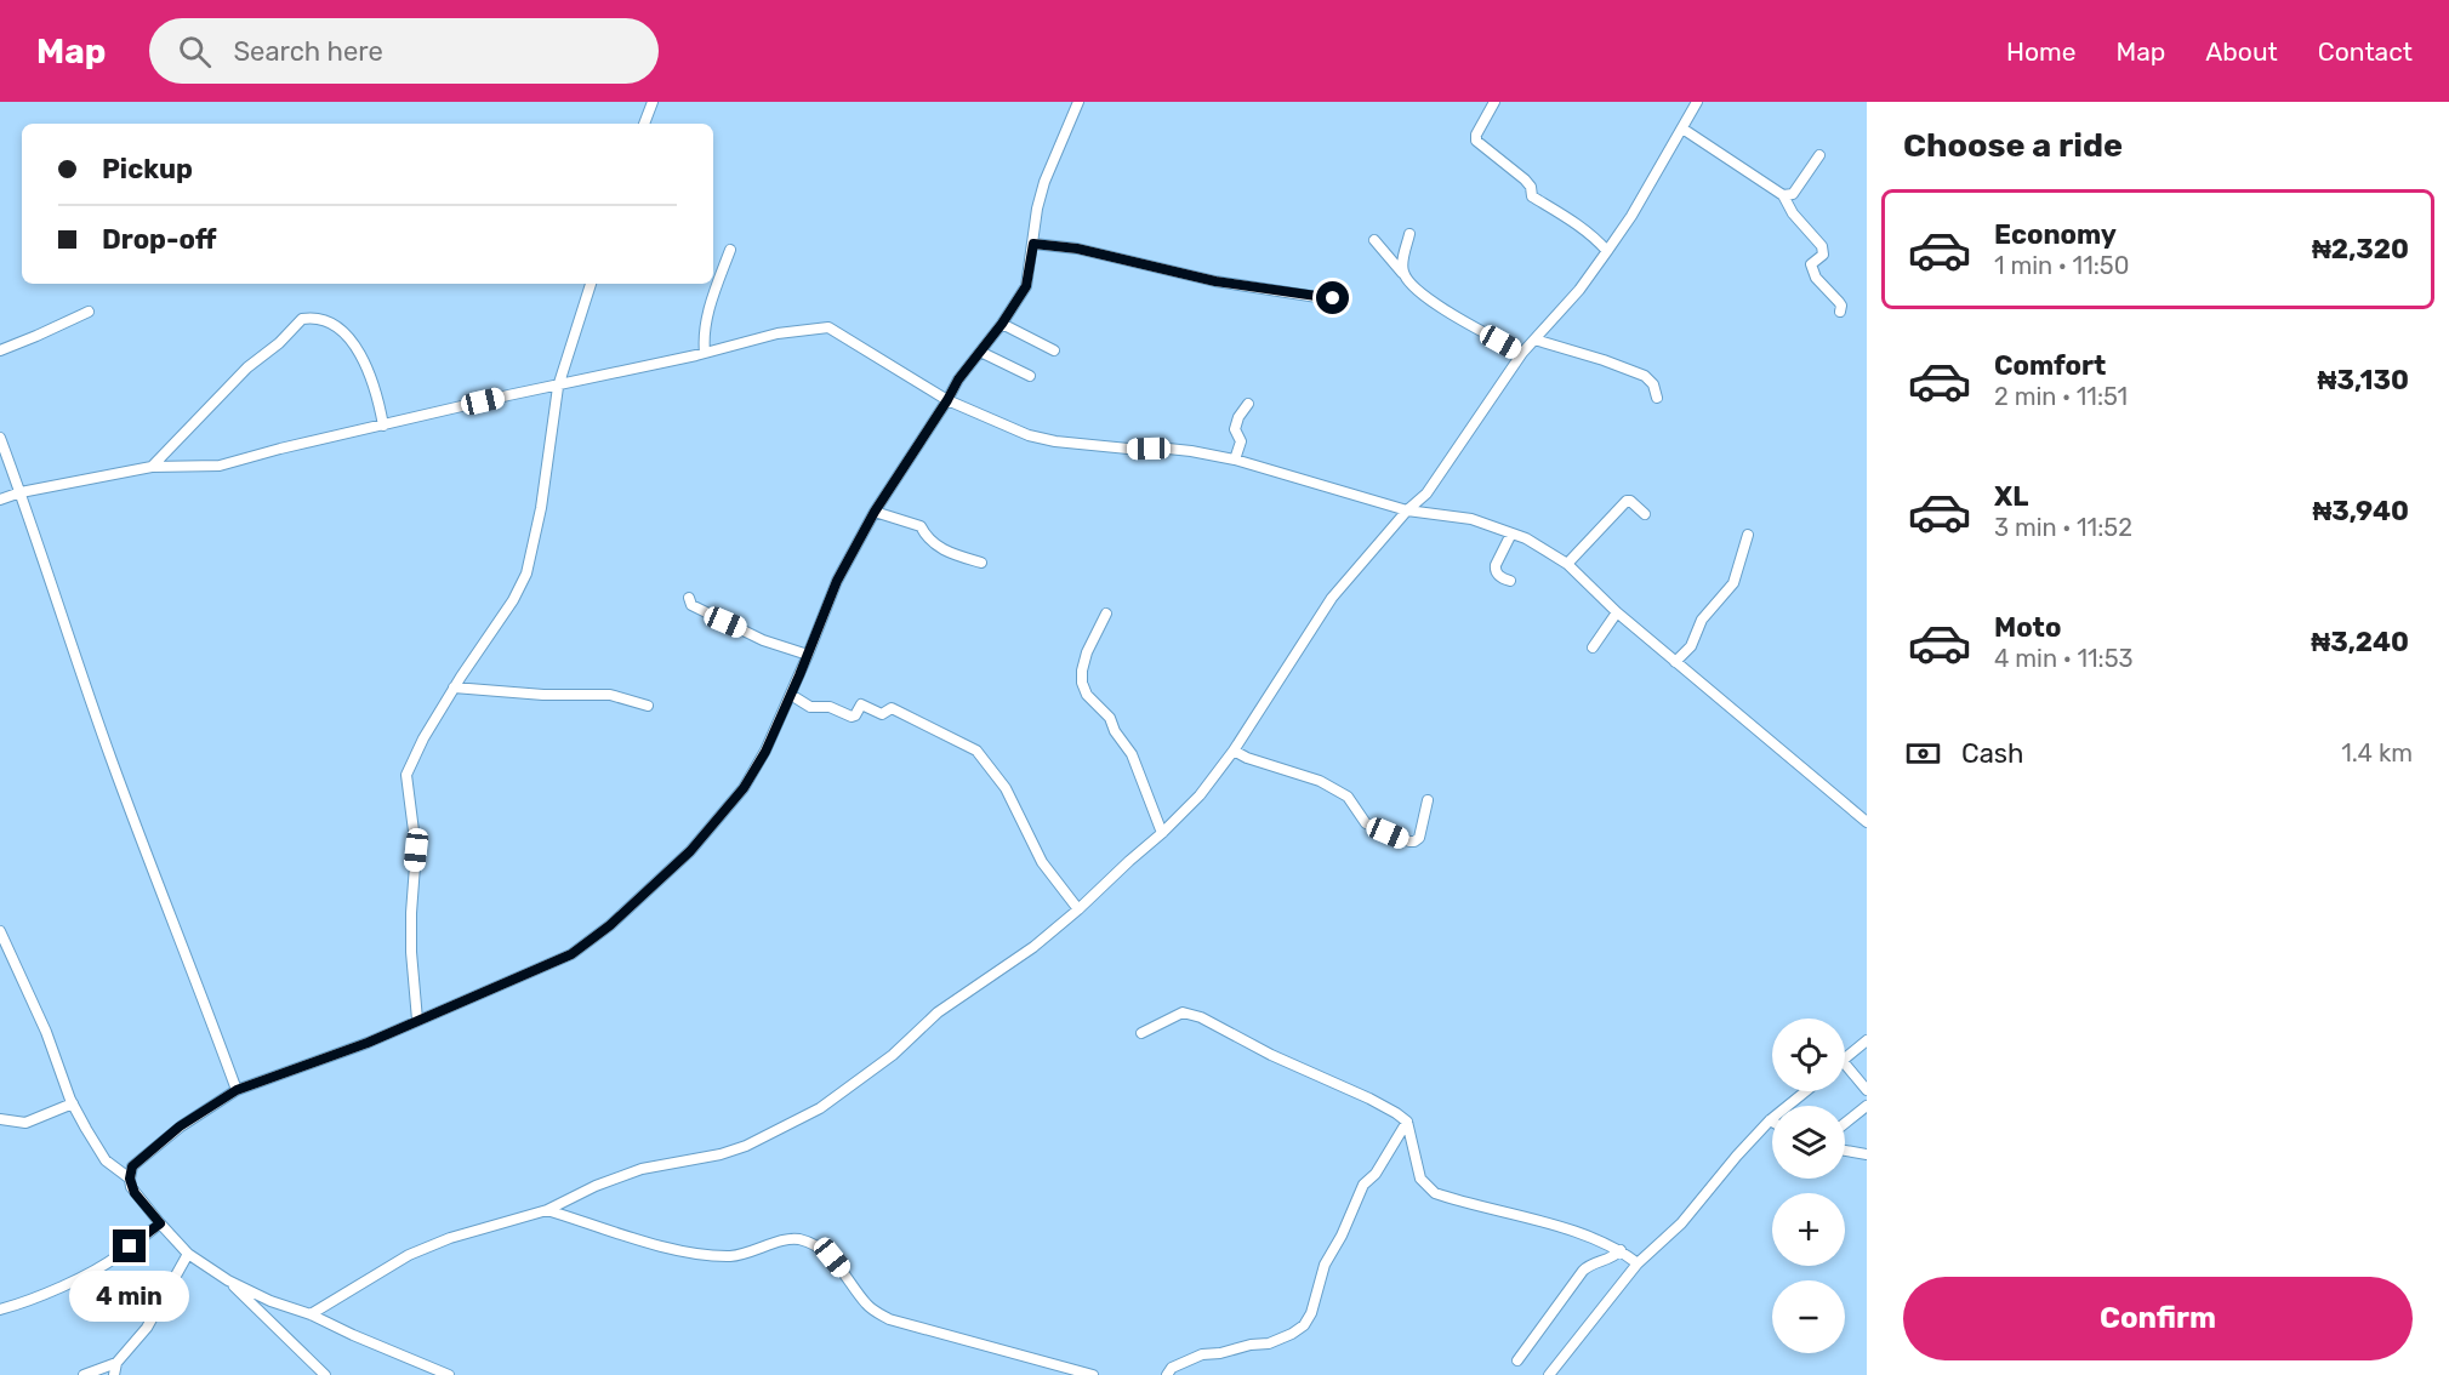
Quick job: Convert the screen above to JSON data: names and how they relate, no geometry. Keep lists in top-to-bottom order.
{
  "page": {
    "header": "Map",
    "search": "Search here",
    "nav": [
      "Home",
      "Map",
      "About",
      "Contact"
    ],
    "heading": "Choose a ride",
    "banner": ["Pickup", "Drop-off"],
    "list": [
      {
        "name": "Economy",
        "note": "1 min · 11:50",
        "value": "₦2,320"
      },
      {
        "name": "Comfort",
        "note": "2 min · 11:51",
        "value": "₦3,130"
      },
      {
        "name": "XL",
        "note": "3 min · 11:52",
        "value": "₦3,940"
      },
      {
        "name": "Moto",
        "note": "4 min · 11:53",
        "value": "₦3,240"
      }
    ],
    "pay": ["Cash", "1.4 km"],
    "map_buttons": ["+", "−"],
    "buttons": "Confirm",
    "bubble": "4 min"
  }
}
